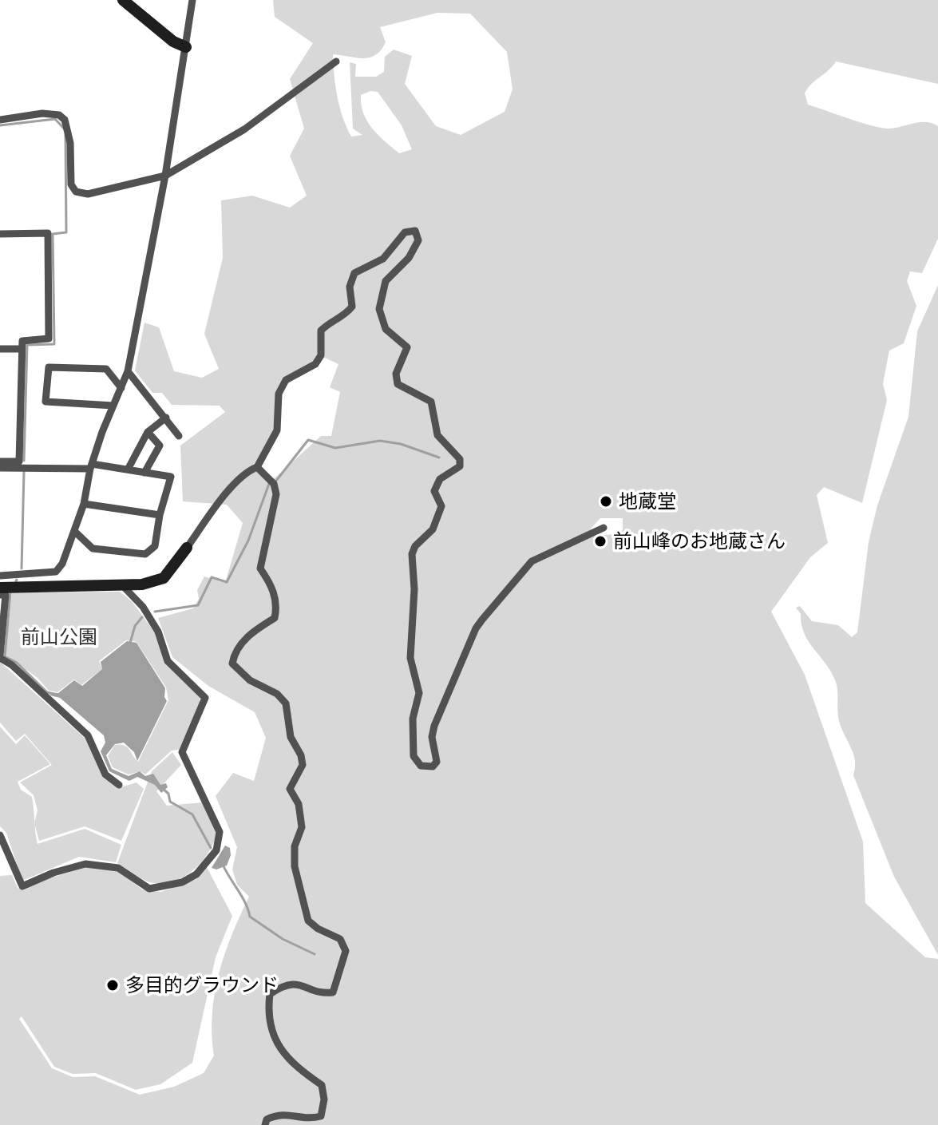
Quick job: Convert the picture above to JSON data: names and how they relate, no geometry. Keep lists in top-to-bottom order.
{
  "parks": ["前山公園"],
  "places": ["地蔵堂", "前山峰のお地蔵さん", "多目的グラウンド"]
}
